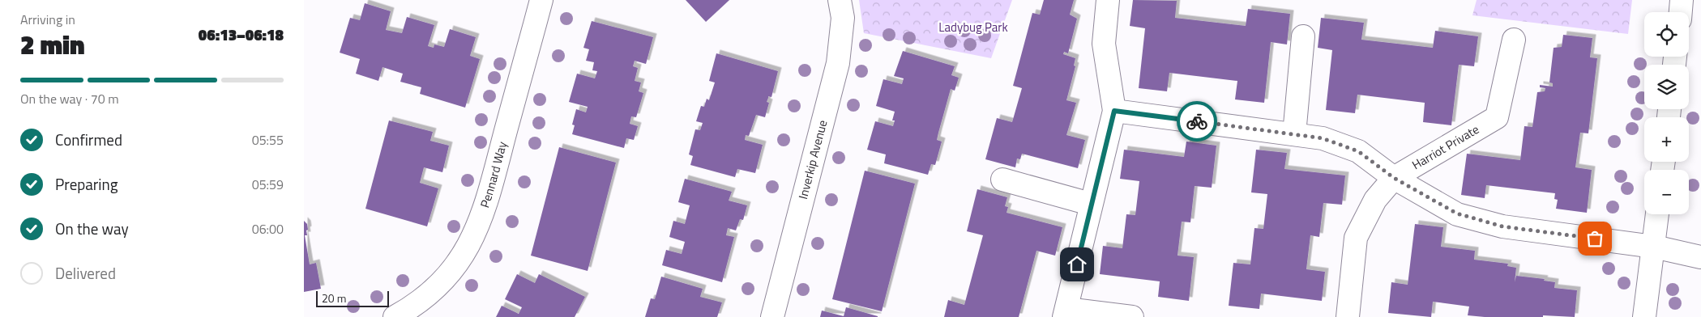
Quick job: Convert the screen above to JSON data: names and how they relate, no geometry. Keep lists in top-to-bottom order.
{
  "streets": {
    "street": ["Harriot Private", "Inverkip Avenue", "Pennard Way"]
  },
  "parks": ["Ladybug Park"],
  "scale_bar": "20 m",
  "page": {
    "heading": ["2 min", "Arriving in", "06:13–06:18"],
    "map_buttons": ["+", "−"],
    "bar": "On the way · 70 m",
    "list": [
      ["Confirmed", "05:55"],
      ["Preparing", "05:59"],
      ["On the way", "06:00"],
      "Delivered"
    ],
    "scale": "20 m"
  }
}
